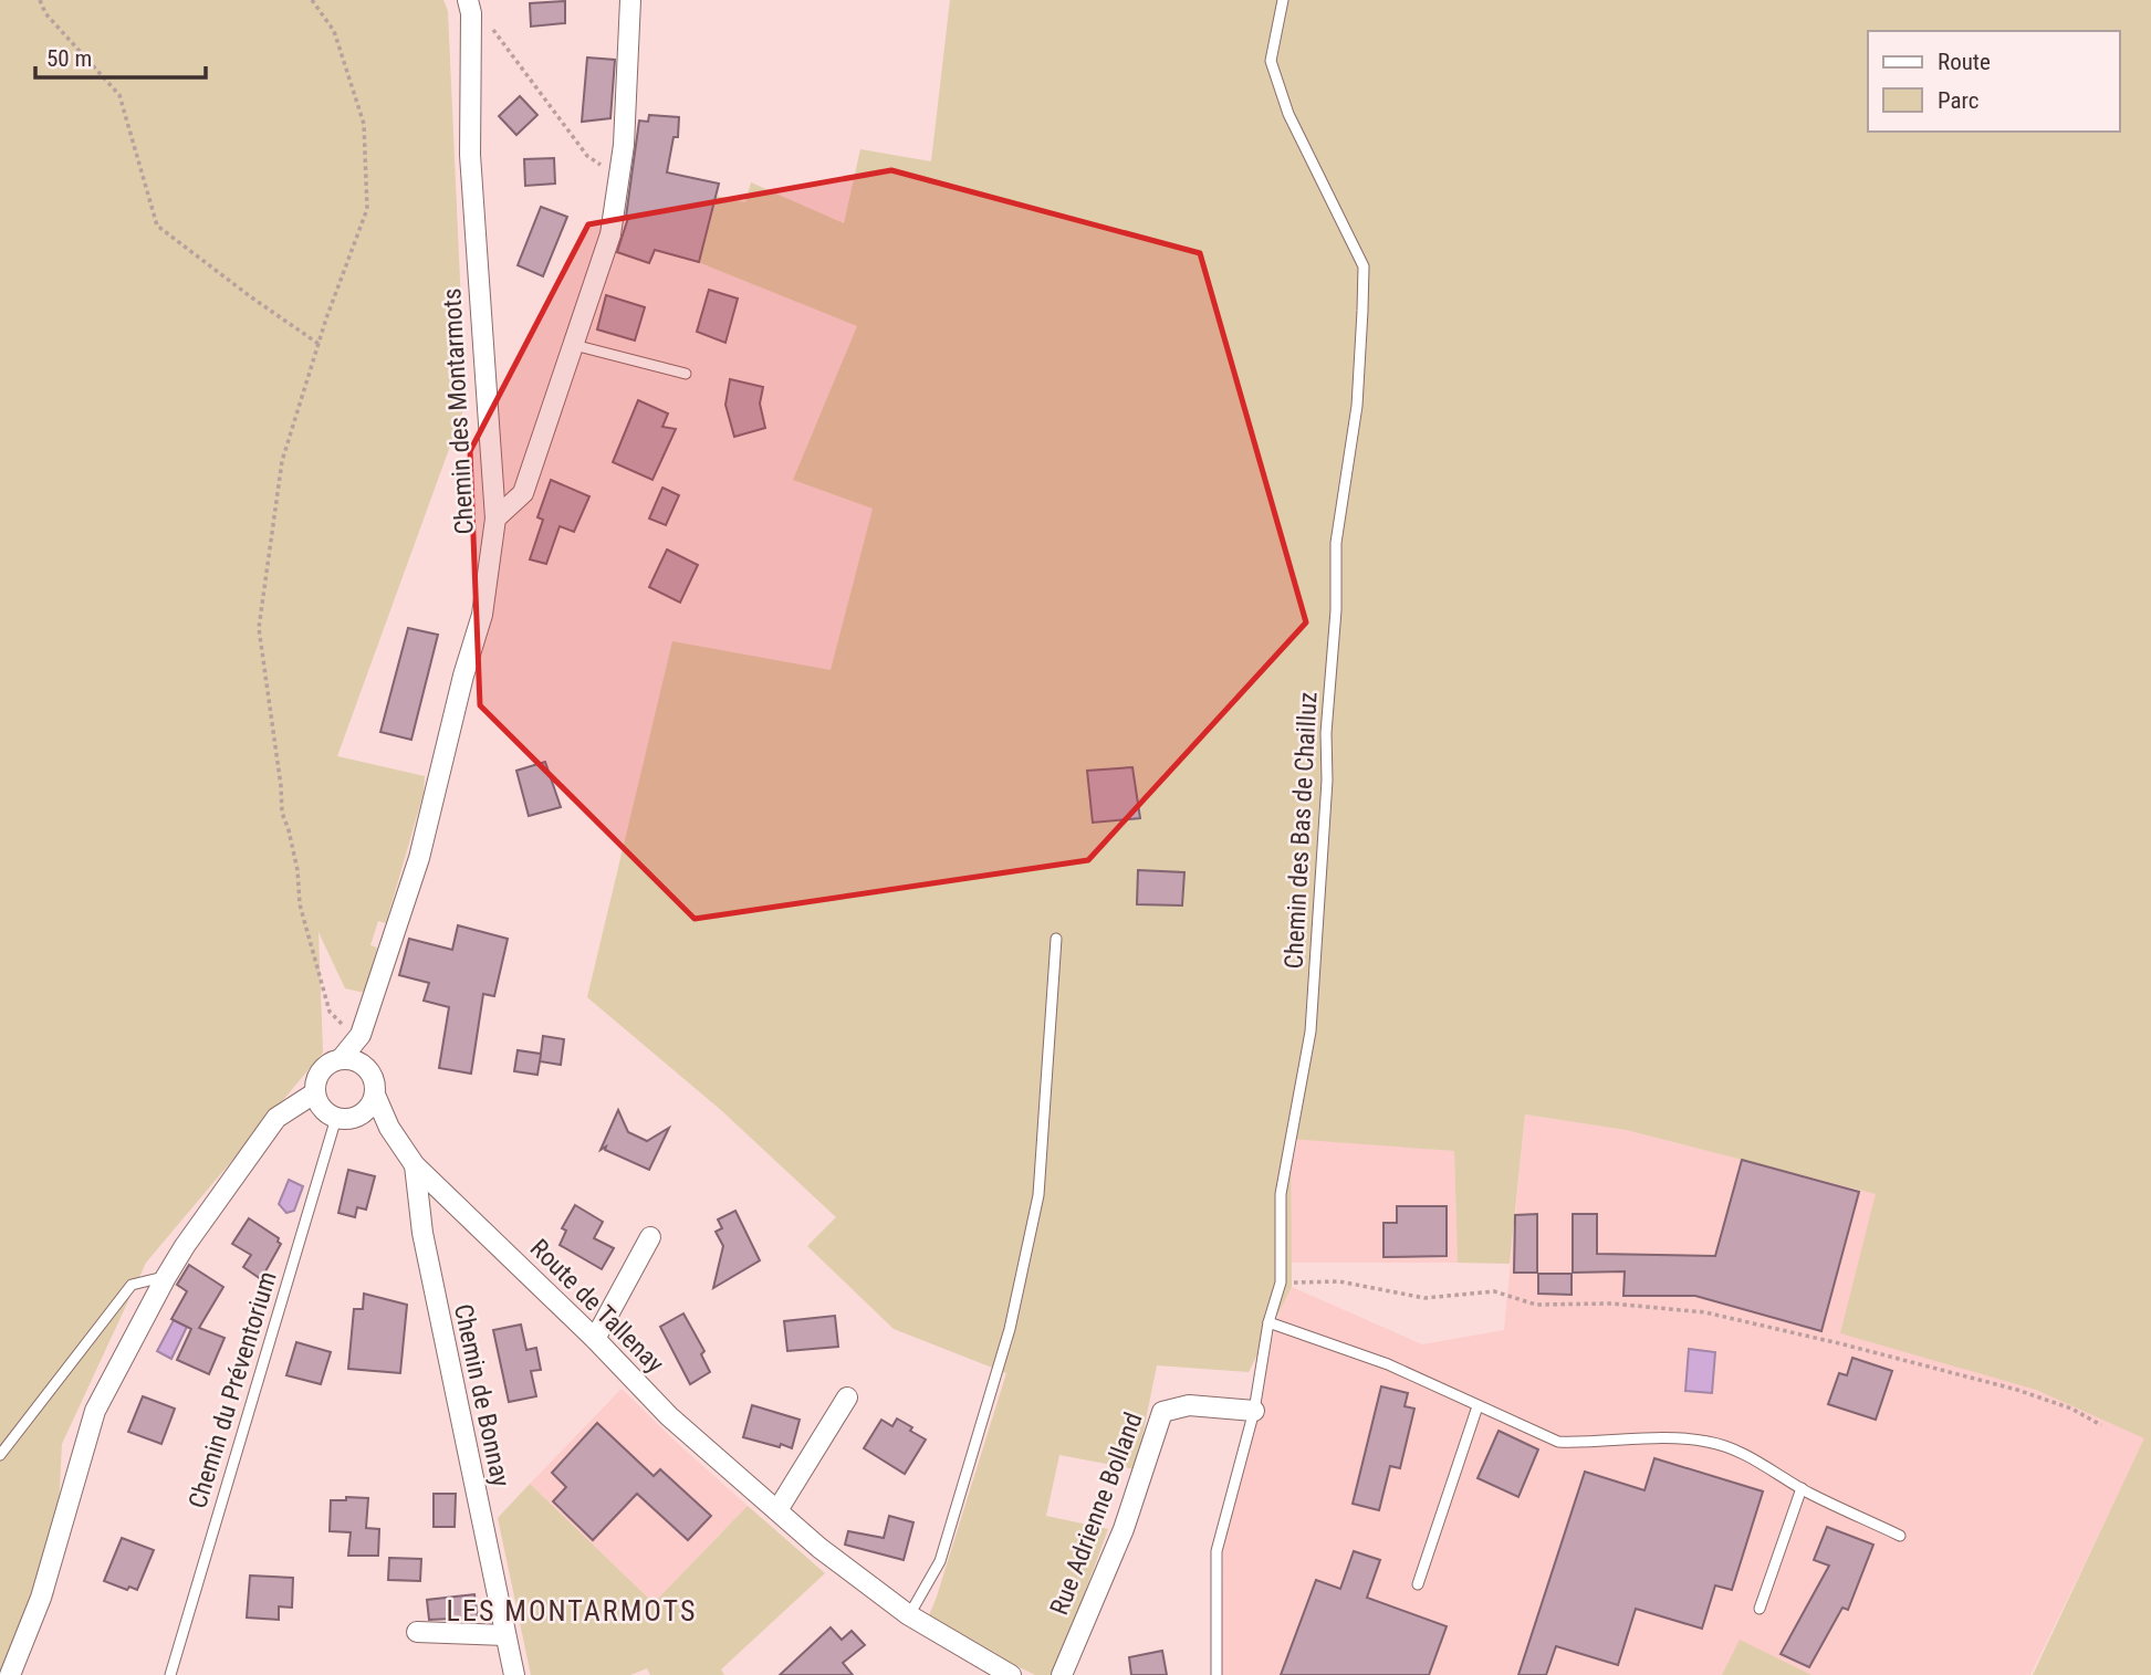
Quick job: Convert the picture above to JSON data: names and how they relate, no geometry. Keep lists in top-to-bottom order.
{
  "streets": {
    "street": [
      "Chemin des Montarmots",
      "Route de Tallenay",
      "Chemin de Bonnay",
      "Rue Adrienne Bolland"
    ],
    "lane": ["Chemin des Bas de Chailluz", "Chemin du Préventorium"]
  },
  "crossings": [
    ["Chemin des Montarmots", "Route de Tallenay"],
    ["Chemin des Montarmots", "Chemin du Préventorium"],
    ["Chemin des Bas de Chailluz", "Rue Adrienne Bolland"],
    ["Route de Tallenay", "Chemin du Préventorium"],
    ["Route de Tallenay", "Chemin de Bonnay"]
  ],
  "districts": ["LES MONTARMOTS"],
  "legend": ["Route", "Parc"],
  "scale_bar": "50 m"
}
